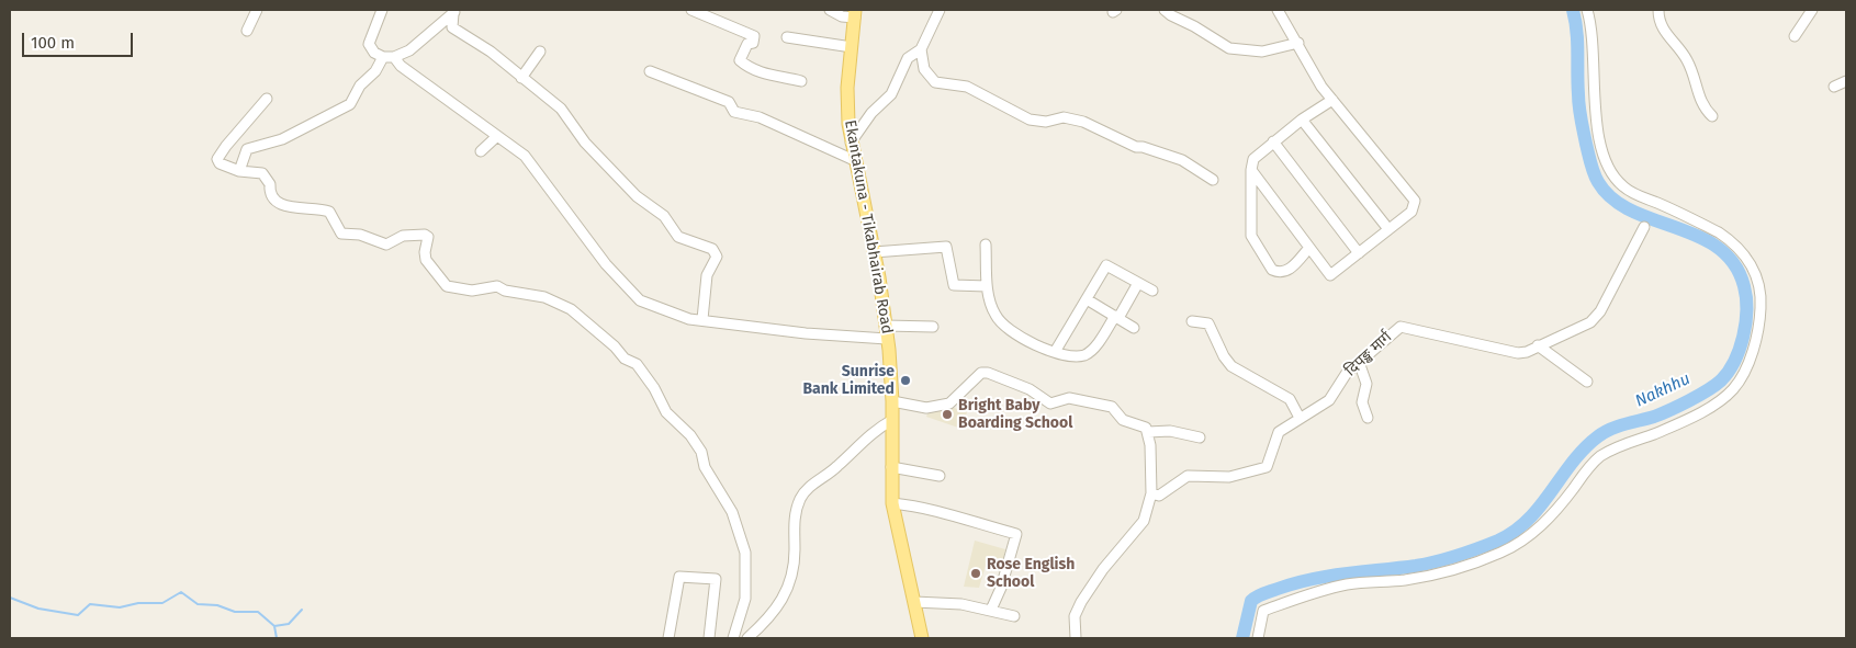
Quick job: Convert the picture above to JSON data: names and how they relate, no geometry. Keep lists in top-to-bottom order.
{
  "streets": {
    "main road": ["Ekantakuna - Tikabhairab Road"],
    "street": ["दिपङ्ख मार्ग"]
  },
  "water": ["Nakhhu"],
  "places": ["Sunrise Bank Limited", "Bright Baby Boarding School", "Rose English School"],
  "scale_bar": "100 m"
}
